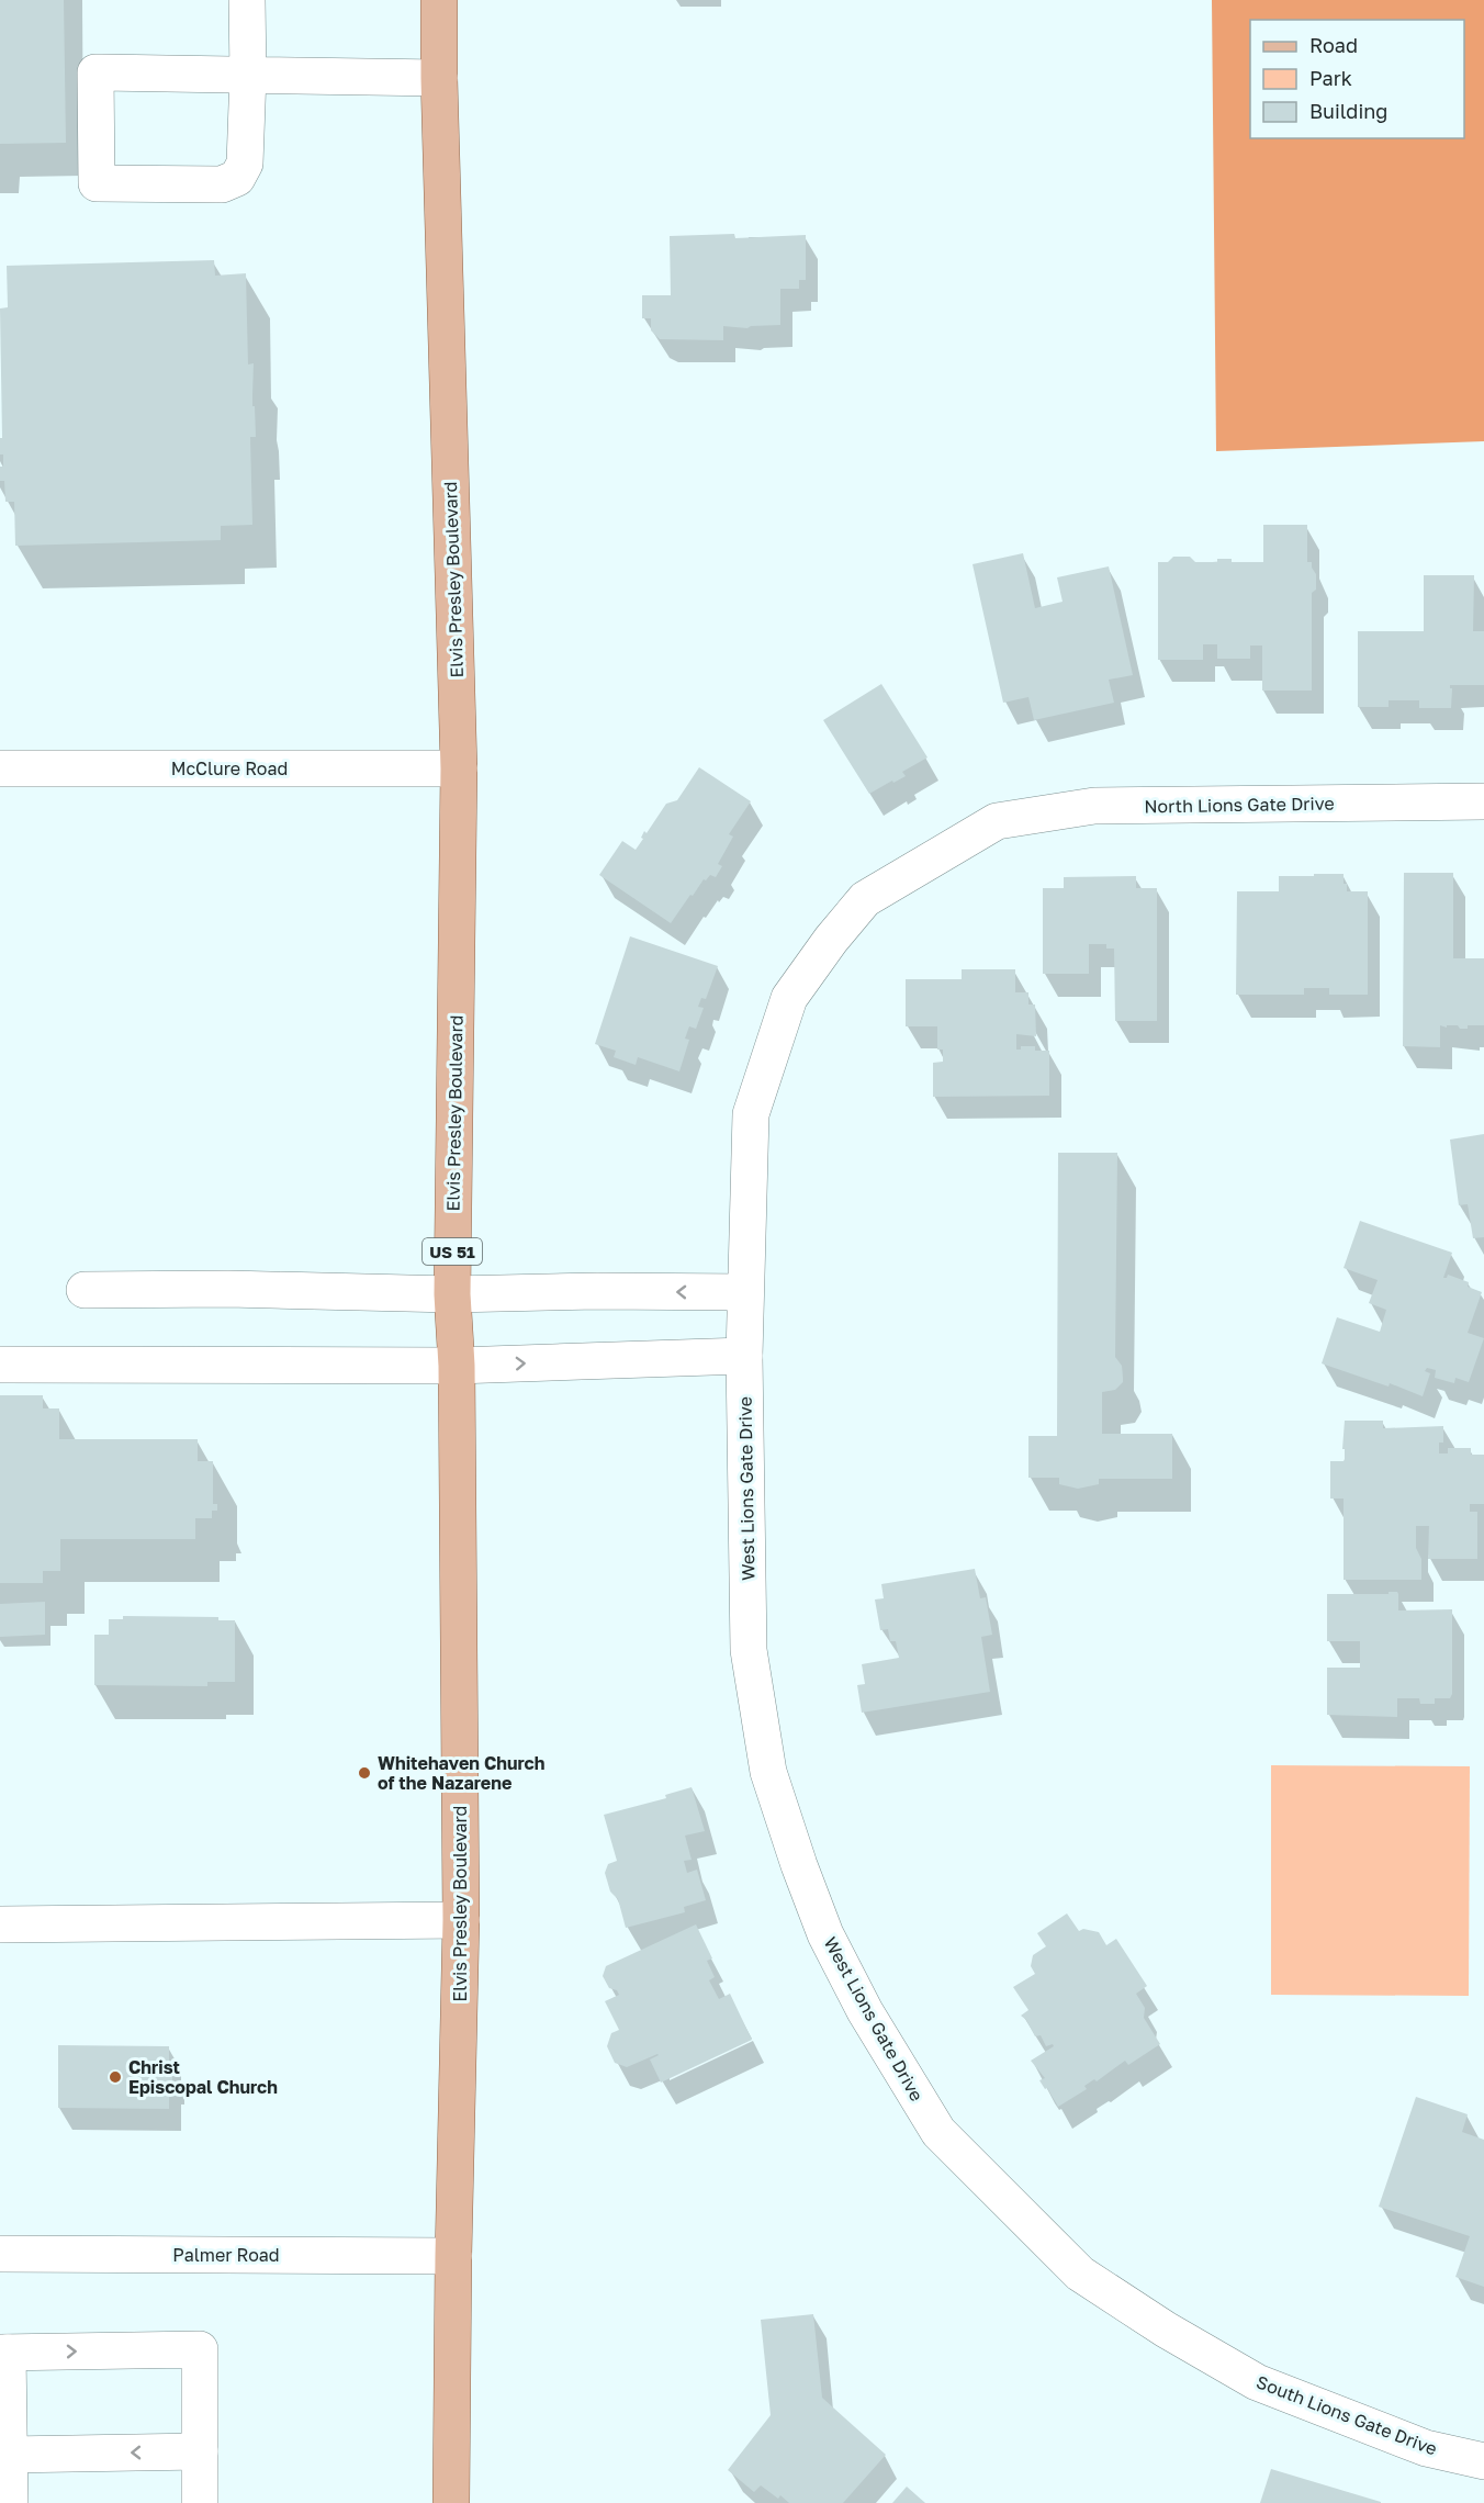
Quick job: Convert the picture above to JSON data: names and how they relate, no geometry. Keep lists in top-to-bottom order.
{
  "streets": {
    "main road": ["Elvis Presley Boulevard", "US 51"],
    "street": [
      "McClure Road",
      "North Lions Gate Drive",
      "West Lions Gate Drive",
      "Palmer Road",
      "South Lions Gate Drive"
    ]
  },
  "crossings": [
    ["Elvis Presley Boulevard", "McClure Road"],
    ["Elvis Presley Boulevard", "Palmer Road"],
    ["North Lions Gate Drive", "West Lions Gate Drive"],
    ["West Lions Gate Drive", "South Lions Gate Drive"]
  ],
  "places": ["Whitehaven Church of the Nazarene", "Christ Episcopal Church"],
  "legend": ["Road", "Park", "Building"]
}
